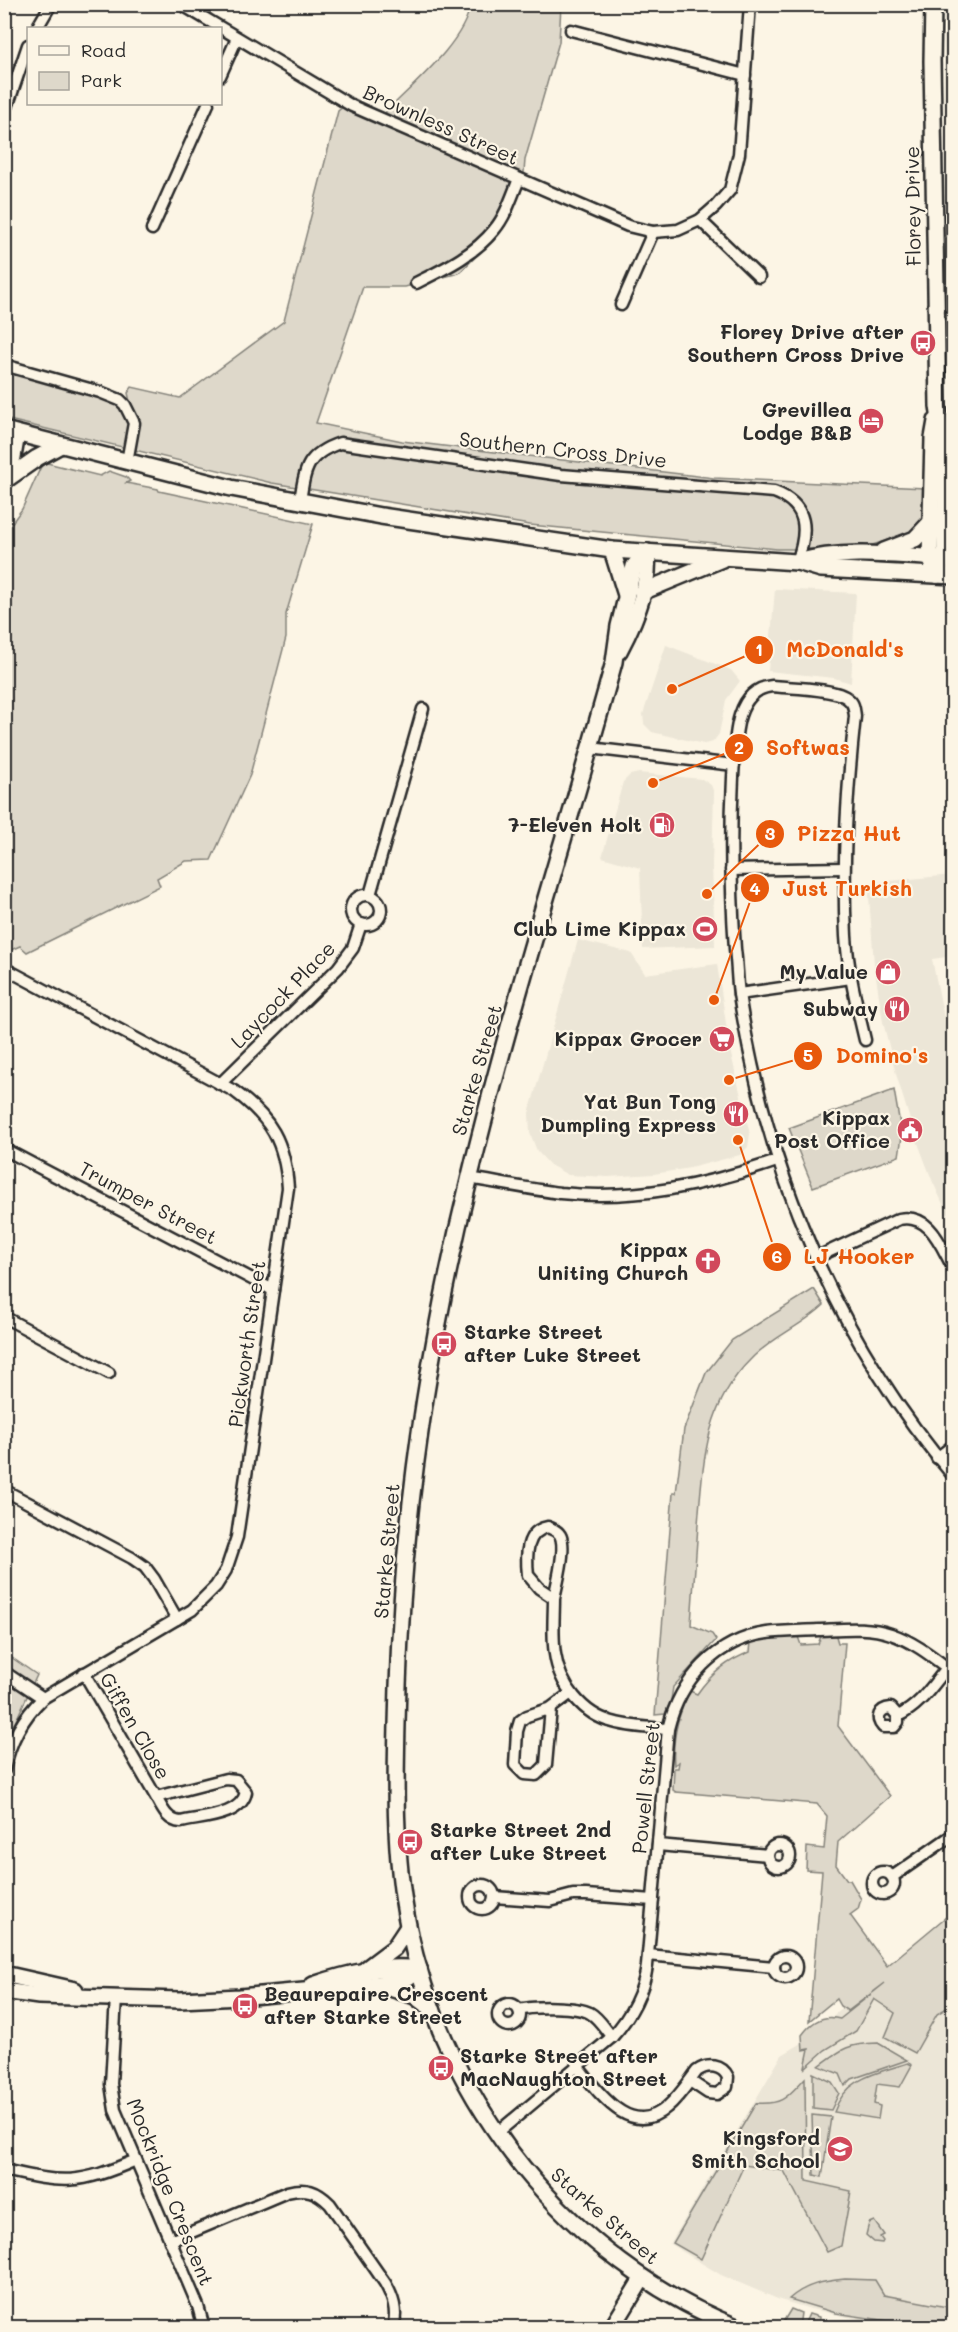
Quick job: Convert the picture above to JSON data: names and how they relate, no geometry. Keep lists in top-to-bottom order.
{
  "streets": {
    "street": [
      "Brownless Street",
      "Florey Drive",
      "Southern Cross Drive",
      "Laycock Place",
      "Starke Street",
      "Trumper Street",
      "Pickworth Street",
      "Giffen Close",
      "Powell Street",
      "Mockridge Crescent"
    ]
  },
  "crossings": [
    ["Laycock Place", "Pickworth Street"],
    ["Starke Street", "Powell Street"],
    ["Trumper Street", "Pickworth Street"],
    ["Pickworth Street", "Giffen Close"]
  ],
  "places": {
    "bus stop": [
      "Florey Drive after Southern Cross Drive",
      "Starke Street after Luke Street",
      "Starke Street 2nd after Luke Street",
      "Beaurepaire Crescent after Starke Street",
      "Starke Street after MacNaughton Street"
    ],
    "hotel": ["Grevillea Lodge B&B"],
    "other": [
      "McDonald's",
      "Softwas",
      "Pizza Hut",
      "Just Turkish",
      "Domino's",
      "LJ Hooker"
    ],
    "fuel station": ["7-Eleven Holt"],
    "sports": ["Club Lime Kippax"],
    "shop": ["My Value"],
    "restaurant": ["Subway", "Yat Bun Tong Dumpling Express"],
    "supermarket": ["Kippax Grocer"],
    "public building": ["Kippax Post Office"],
    "church": ["Kippax Uniting Church"],
    "school or university": ["Kingsford Smith School"]
  },
  "legend": ["Road", "Park"]
}
